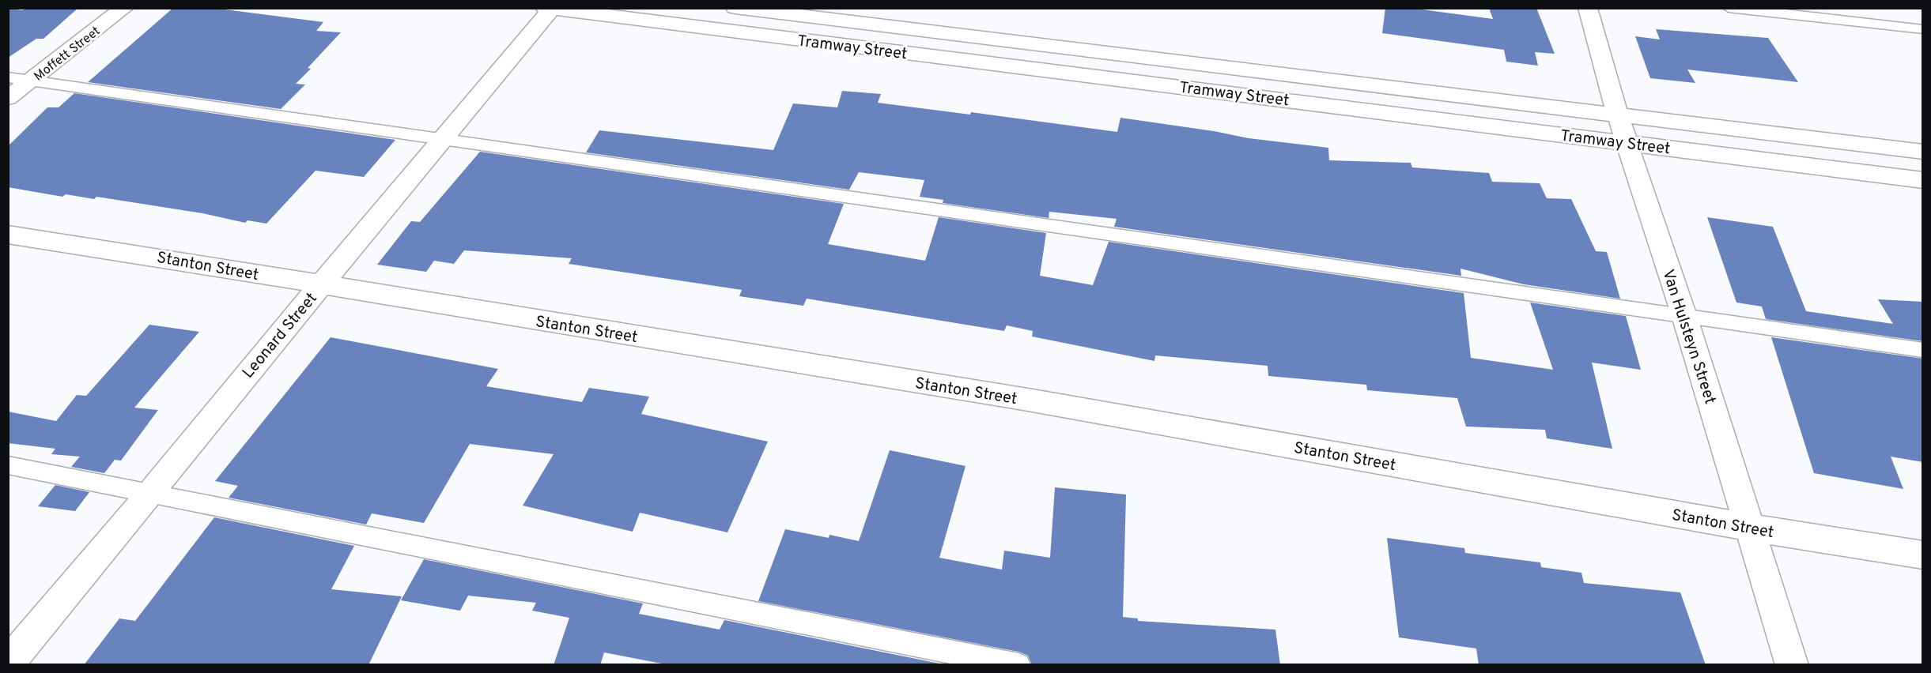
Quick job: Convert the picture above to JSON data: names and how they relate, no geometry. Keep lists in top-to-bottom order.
{
  "streets": {
    "street": [
      "Tramway Street",
      "Moffett Street",
      "Stanton Street",
      "Leonard Street",
      "Van Hulsteyn Street"
    ]
  },
  "crossings": [
    ["Tramway Street", "Leonard Street"],
    ["Tramway Street", "Van Hulsteyn Street"],
    ["Stanton Street", "Leonard Street"],
    ["Stanton Street", "Van Hulsteyn Street"]
  ]
}
